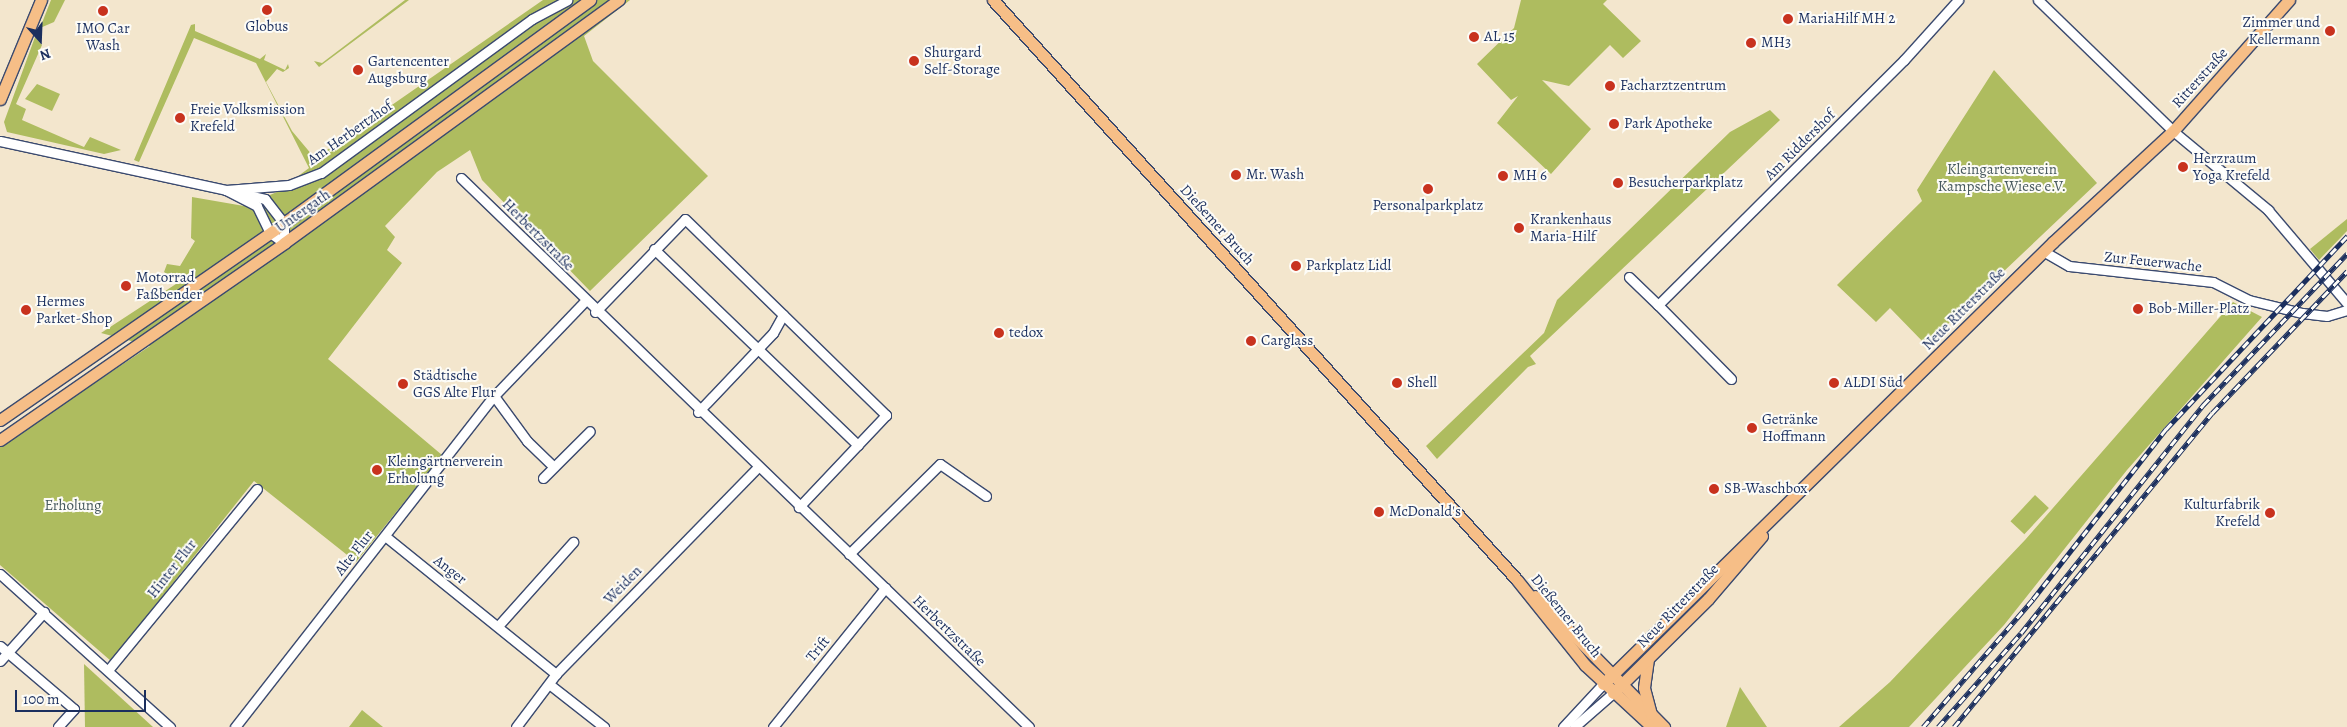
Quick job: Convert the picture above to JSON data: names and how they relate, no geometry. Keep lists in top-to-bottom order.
{
  "streets": {
    "main road": [
      "Ritterstraße",
      "Untergath",
      "Dießemer Bruch",
      "Neue Ritterstraße"
    ],
    "street": [
      "Am Herbertzhof",
      "Am Riddershof",
      "Herbertzstraße",
      "Zur Feuerwache",
      "Alte Flur",
      "Hinter Flur",
      "Anger",
      "Weiden",
      "Trift"
    ]
  },
  "crossings": [
    ["Ritterstraße", "Neue Ritterstraße"],
    ["Dießemer Bruch", "Neue Ritterstraße"],
    ["Herbertzstraße", "Alte Flur"],
    ["Herbertzstraße", "Weiden"],
    ["Herbertzstraße", "Trift"],
    ["Zur Feuerwache", "Neue Ritterstraße"],
    ["Alte Flur", "Anger"],
    ["Anger", "Weiden"]
  ],
  "parks": ["Kleingartenverein Kampsche Wiese e.V.", "Erholung"],
  "places": [
    "Globus",
    "IMO Car Wash",
    "MariaHilf MH 2",
    "Zimmer und Kellermann",
    "AL 15",
    "MH3",
    "Shurgard Self-Storage",
    "Gartencenter Augsburg",
    "Facharztzentrum",
    "Freie Volksmission Krefeld",
    "Park Apotheke",
    "Herzraum Yoga Krefeld",
    "Mr. Wash",
    "MH 6",
    "Besucherparkplatz",
    "Personalparkplatz",
    "Krankenhaus Maria-Hilf",
    "Parkplatz Lidl",
    "Motorrad Faßbender",
    "Bob-Miller-Platz",
    "Hermes Parket-Shop",
    "tedox",
    "Carglass",
    "Shell",
    "ALDI Süd",
    "Städtische GGS Alte Flur",
    "Getränke Hoffmann",
    "Kleingärtnerverein Erholung",
    "SB-Waschbox",
    "McDonald's",
    "Kulturfabrik Krefeld"
  ],
  "scale_bar": "100 m",
  "north": "bottom"
}
